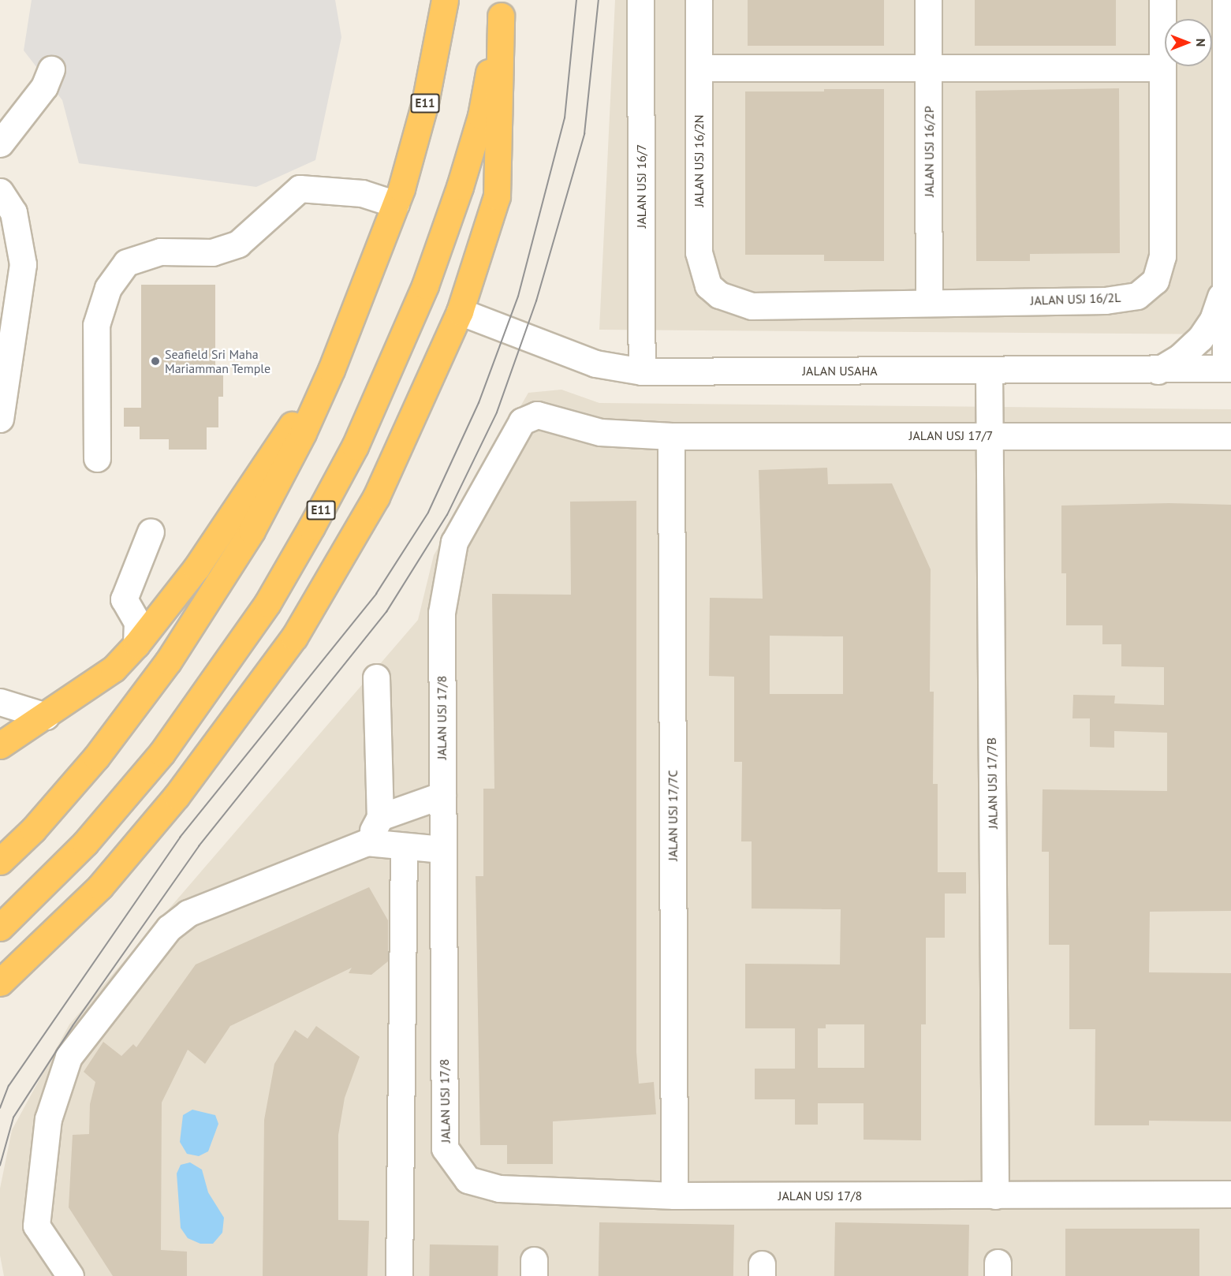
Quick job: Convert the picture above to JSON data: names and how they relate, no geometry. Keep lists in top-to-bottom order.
{
  "streets": {
    "highway": ["E11"],
    "street": [
      "JALAN USJ 16/2P",
      "JALAN USJ 16/2N",
      "JALAN USJ 16/7",
      "JALAN USJ 16/2L",
      "JALAN USAHA",
      "JALAN USJ 17/7",
      "JALAN USJ 17/8",
      "JALAN USJ 17/7B",
      "JALAN USJ 17/7C"
    ]
  },
  "crossings": [
    ["JALAN USJ 16/2P", "JALAN USJ 16/2L"],
    ["JALAN USJ 16/2N", "JALAN USJ 16/2L"],
    ["JALAN USJ 16/7", "JALAN USAHA"],
    ["JALAN USAHA", "JALAN USJ 17/7B"],
    ["JALAN USJ 17/7", "JALAN USJ 17/8"],
    ["JALAN USJ 17/7", "JALAN USJ 17/7B"],
    ["JALAN USJ 17/7", "JALAN USJ 17/7C"],
    ["JALAN USJ 17/8", "JALAN USJ 17/7B"],
    ["JALAN USJ 17/8", "JALAN USJ 17/7C"]
  ],
  "places": ["Seafield Sri Maha Mariamman Temple"],
  "north": "right"
}
